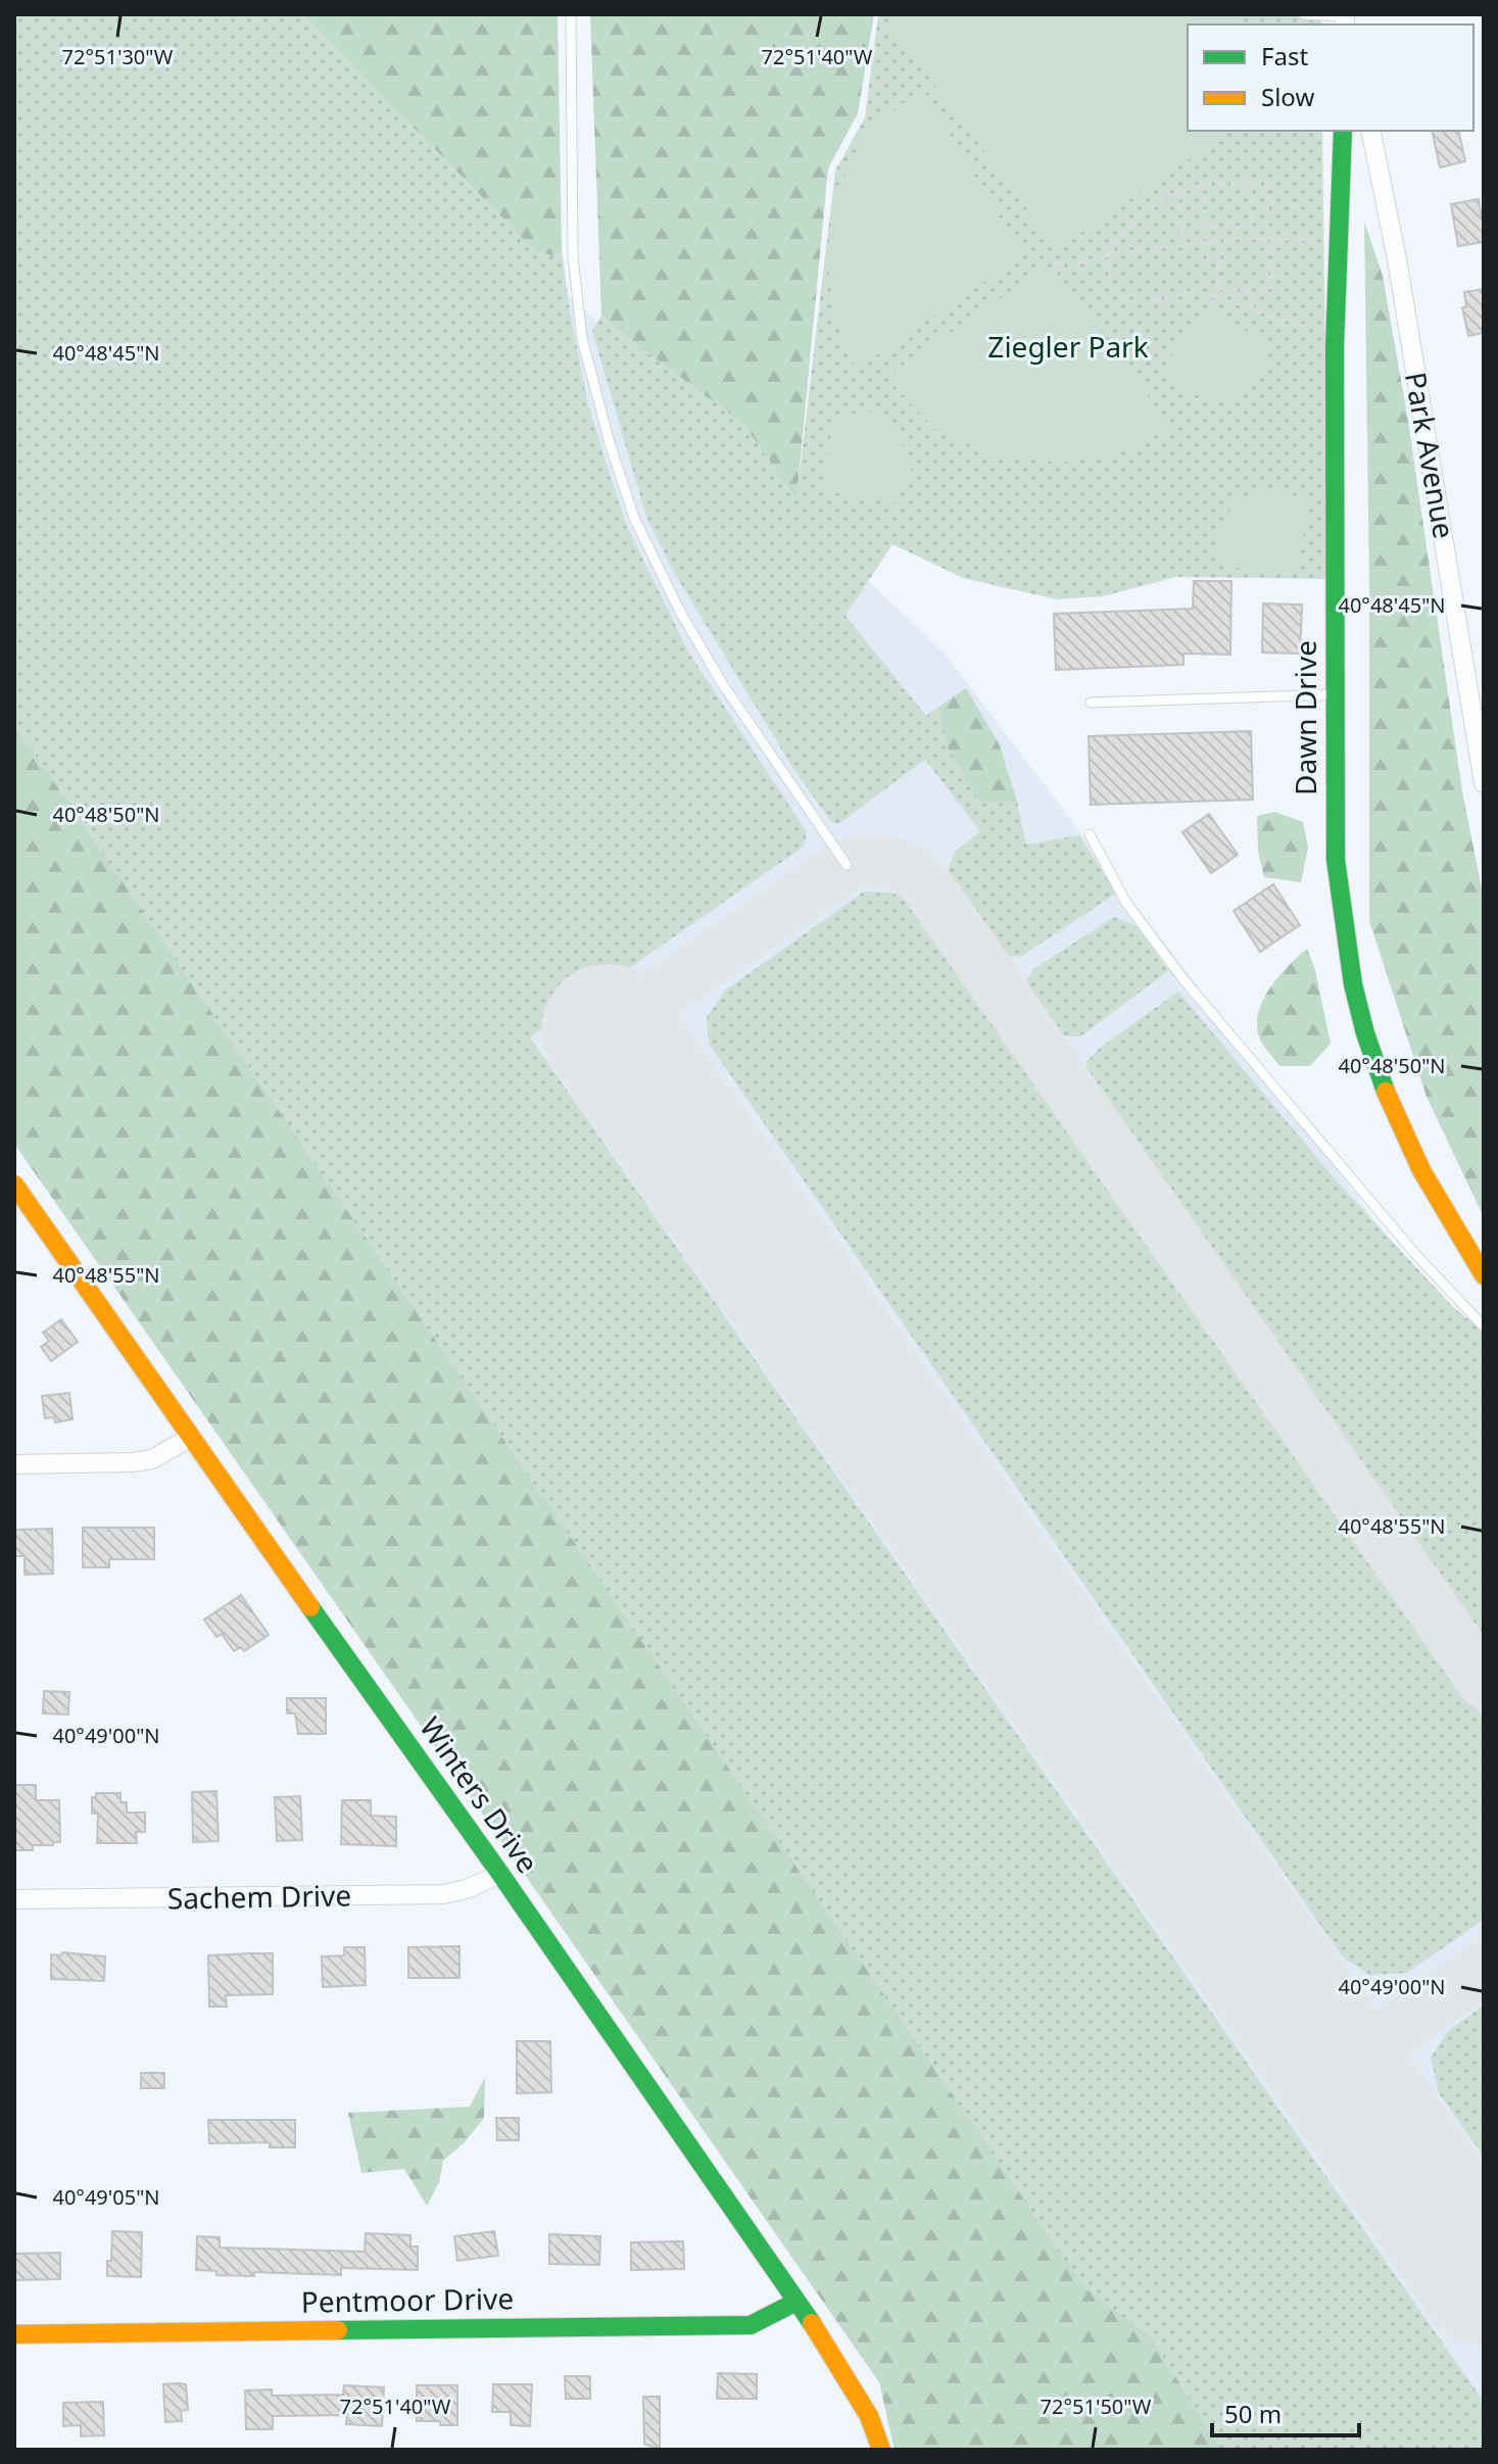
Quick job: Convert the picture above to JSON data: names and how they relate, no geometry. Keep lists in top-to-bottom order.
{
  "streets": {
    "street": [
      "Park Avenue",
      "Dawn Drive",
      "Winters Drive",
      "Sachem Drive",
      "Pentmoor Drive"
    ]
  },
  "crossings": [
    ["Winters Drive", "Sachem Drive"],
    ["Winters Drive", "Pentmoor Drive"]
  ],
  "parks": ["Ziegler Park"],
  "legend": ["Fast", "Slow"],
  "scale_bar": "50 m",
  "coordinates": [
    "72°51'30\"W",
    "72°51'40\"W",
    "40°48'45\"N",
    "40°48'50\"N",
    "40°48'55\"N",
    "40°49'00\"N",
    "40°49'05\"N",
    "72°51'50\"W"
  ]
}
